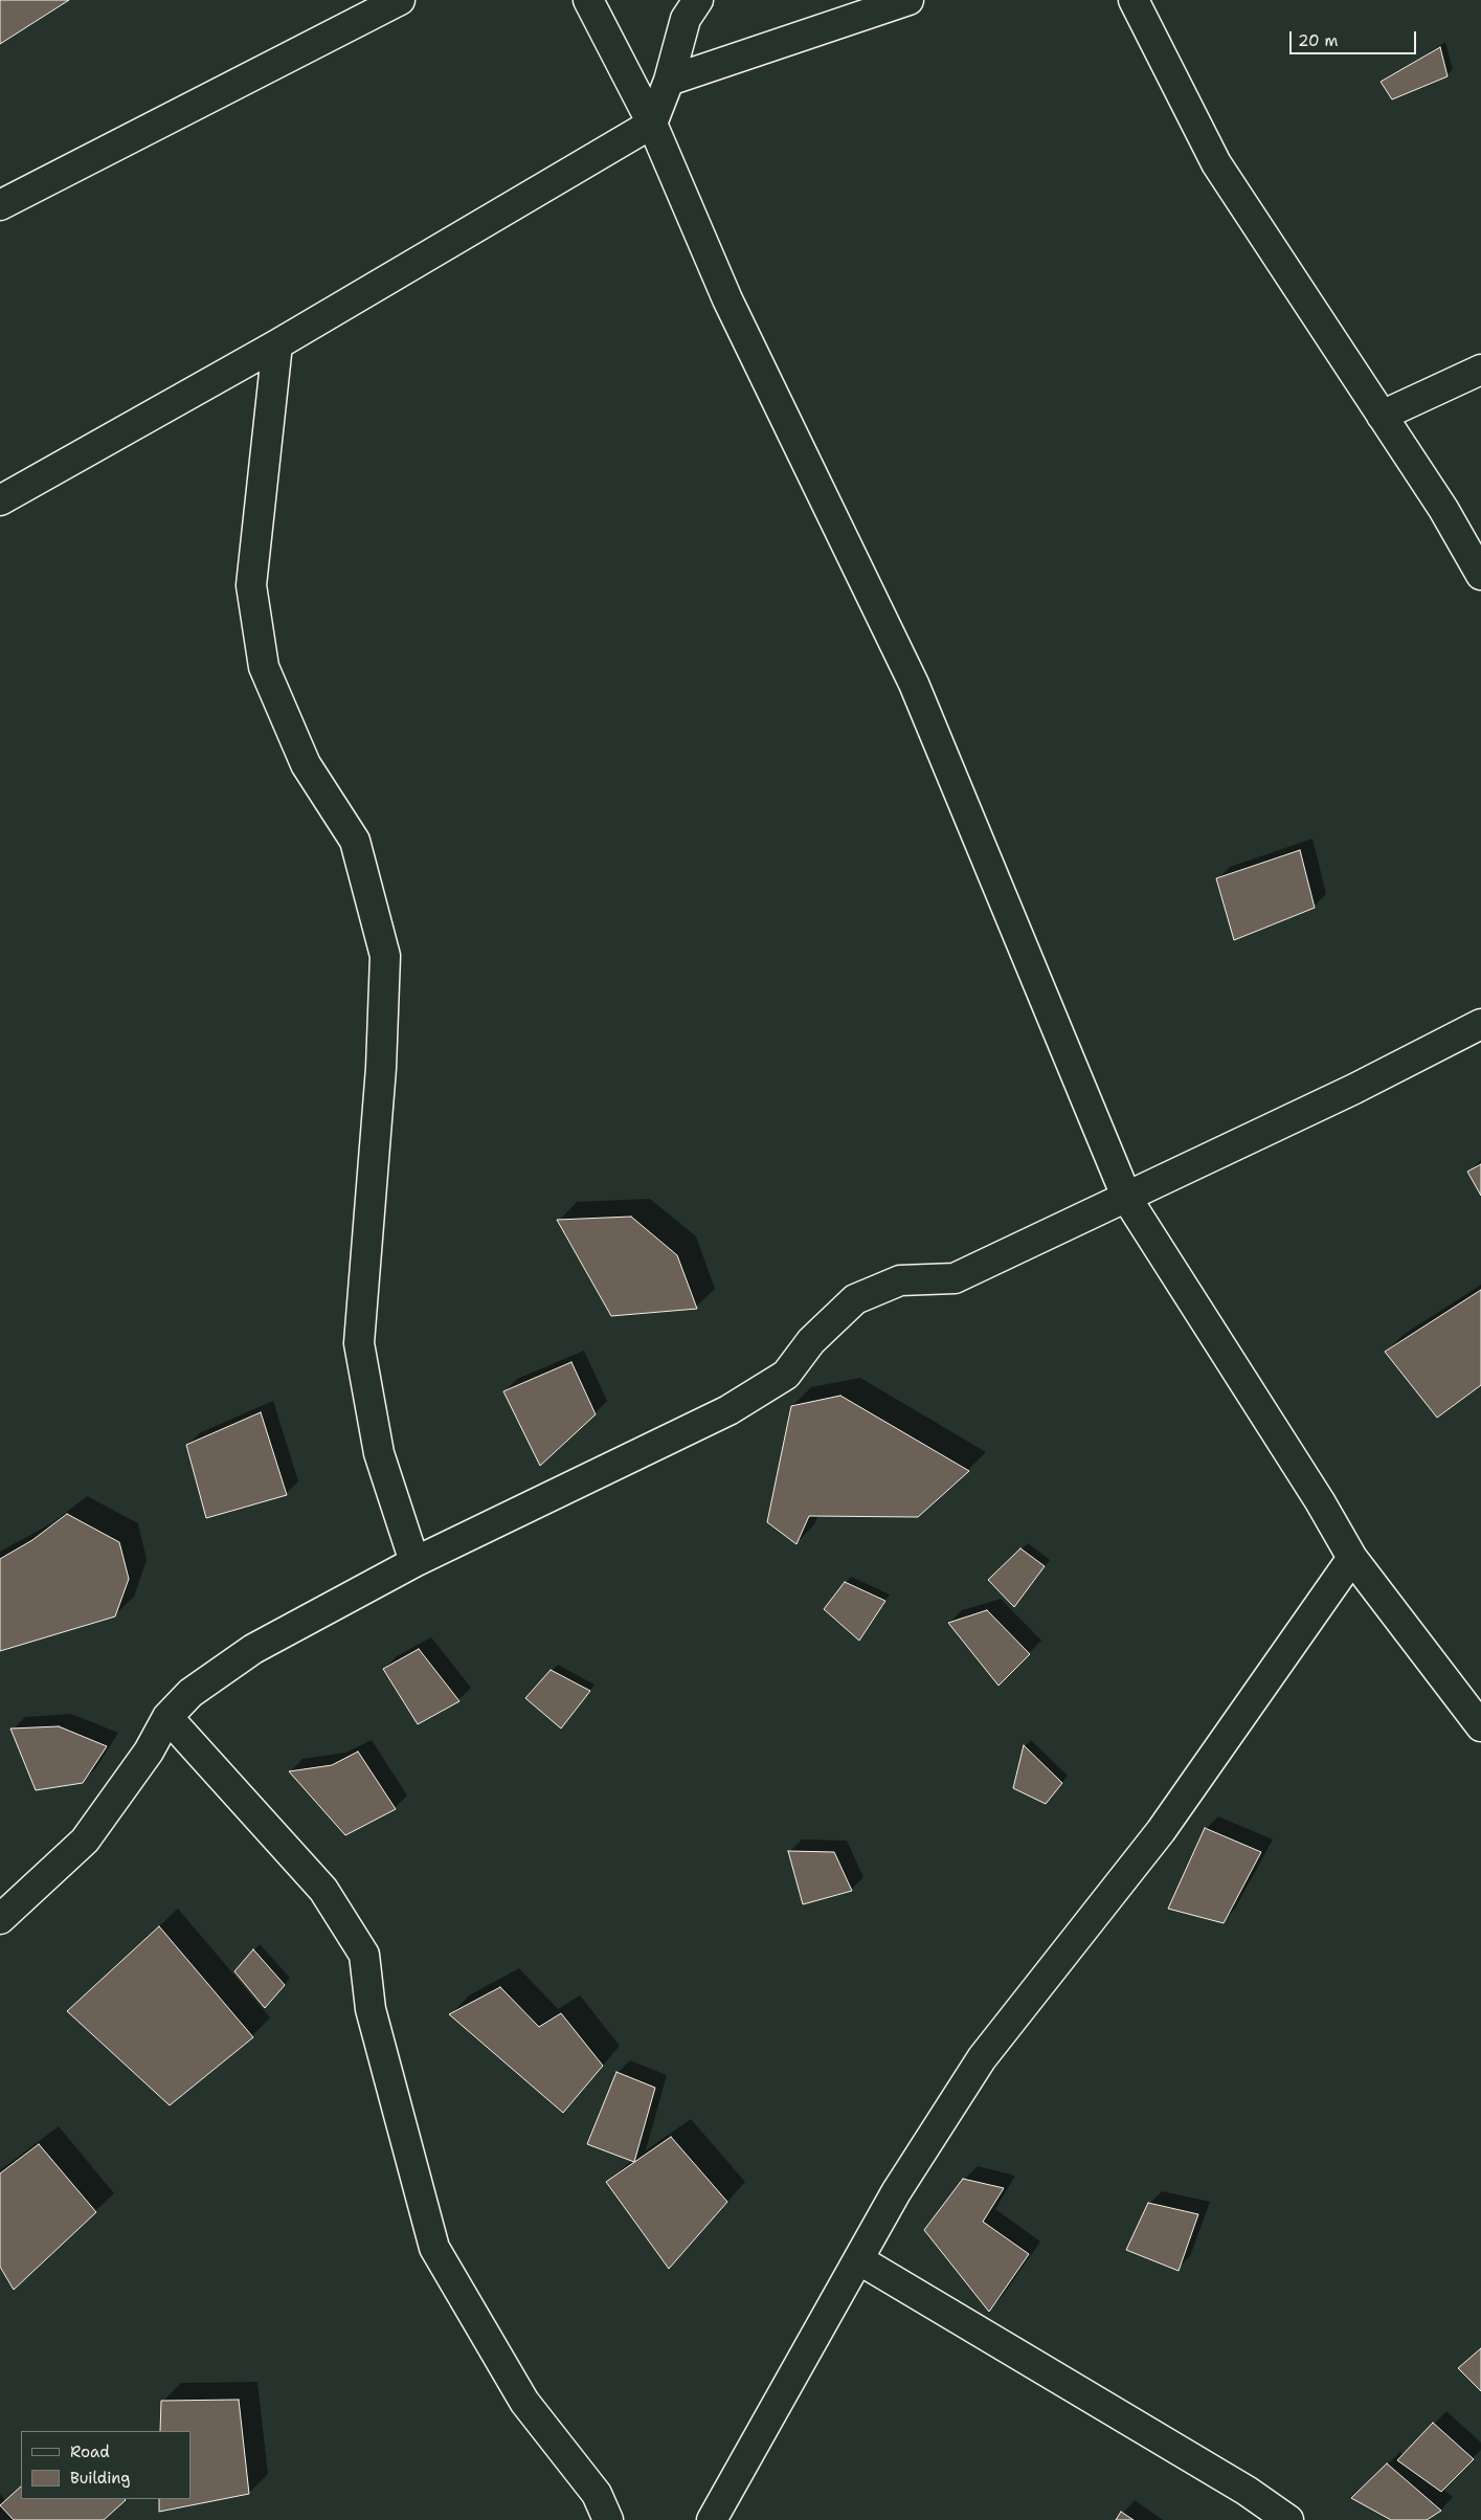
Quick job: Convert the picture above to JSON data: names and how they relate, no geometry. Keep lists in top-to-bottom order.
{
  "legend": ["Road", "Building"],
  "scale_bar": "20 m"
}
